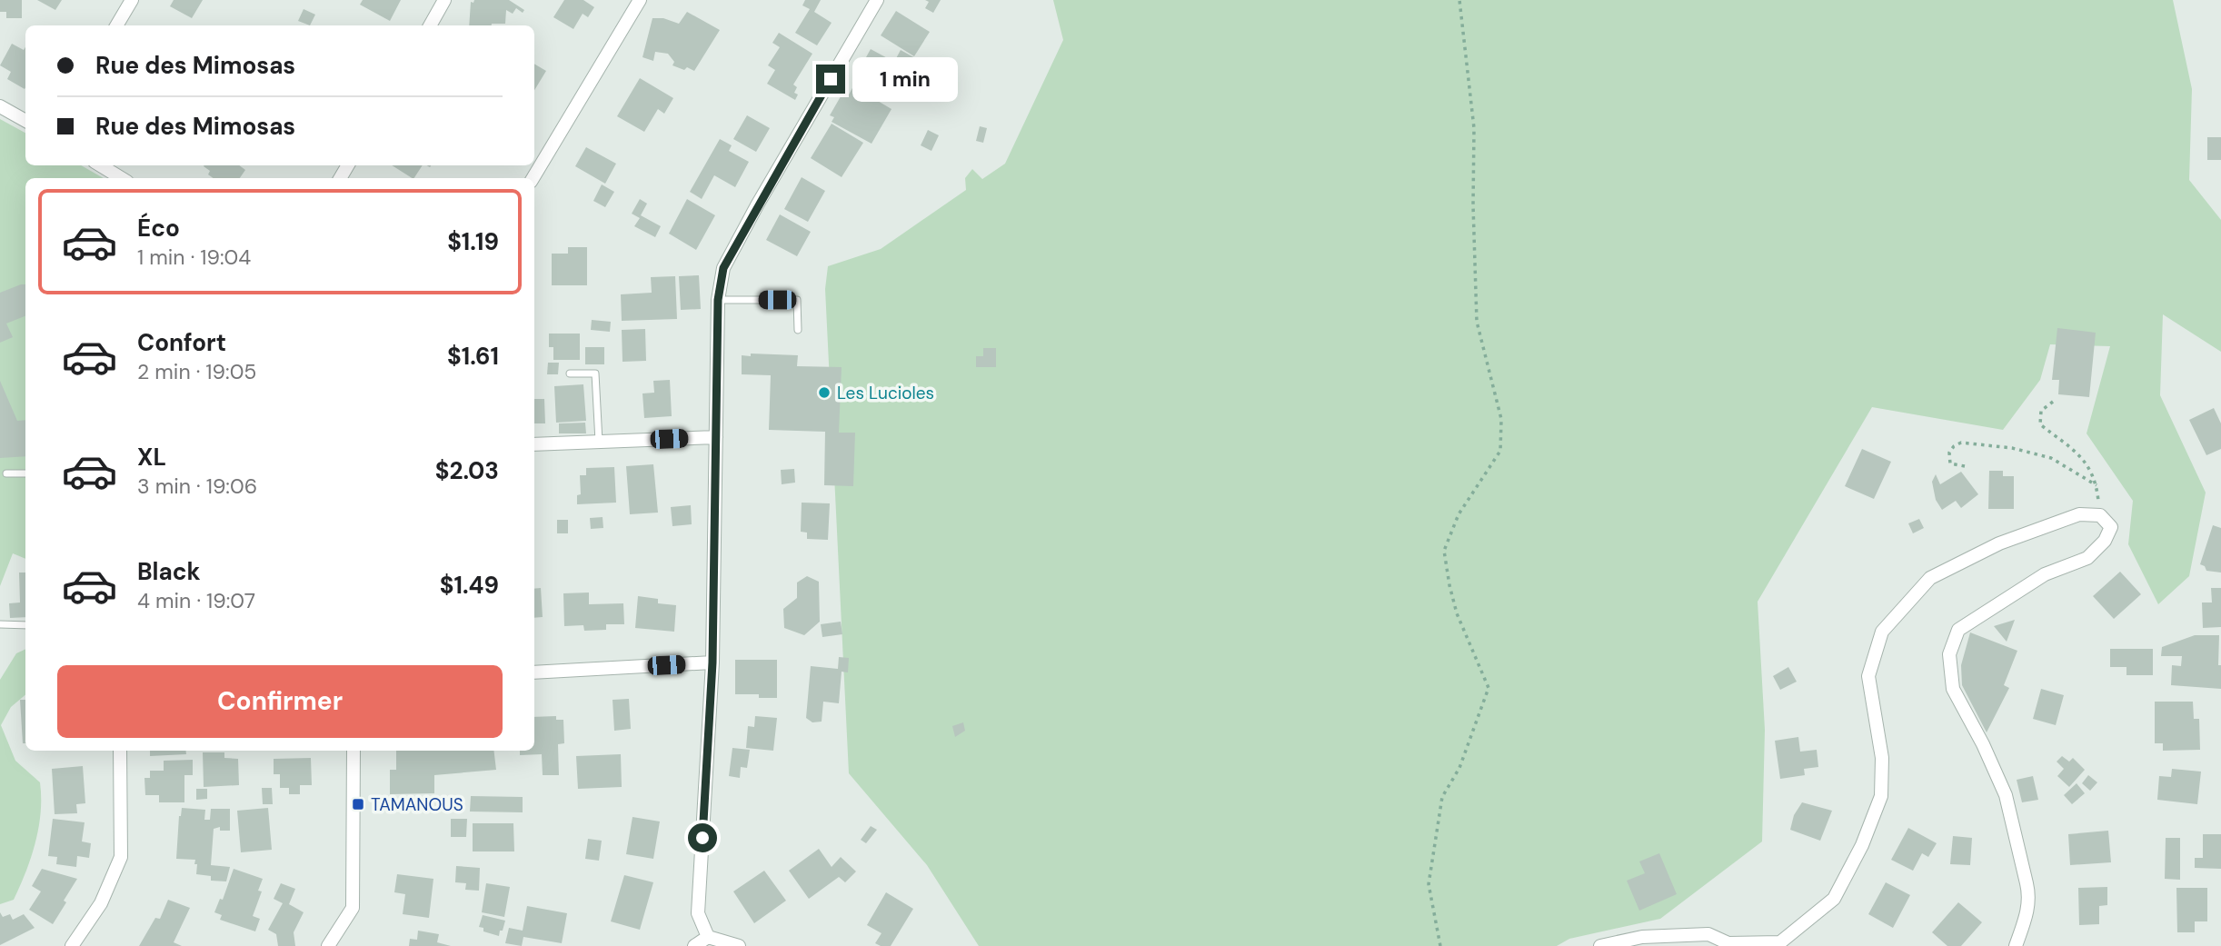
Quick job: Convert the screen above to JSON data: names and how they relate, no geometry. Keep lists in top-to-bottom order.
{
  "places": {
    "other": ["Les Lucioles"],
    "transit": ["TAMANOUS"]
  },
  "page": {
    "banner": ["Rue des Mimosas", "Rue des Mimosas"],
    "bubble": "1 min",
    "list": [
      {
        "name": "Éco",
        "note": "1 min · 19:04",
        "value": "$1.19"
      },
      {
        "name": "Confort",
        "note": "2 min · 19:05",
        "value": "$1.61"
      },
      {
        "name": "XL",
        "note": "3 min · 19:06",
        "value": "$2.03"
      },
      {
        "name": "Black",
        "note": "4 min · 19:07",
        "value": "$1.49"
      }
    ],
    "buttons": "Confirmer"
  }
}
